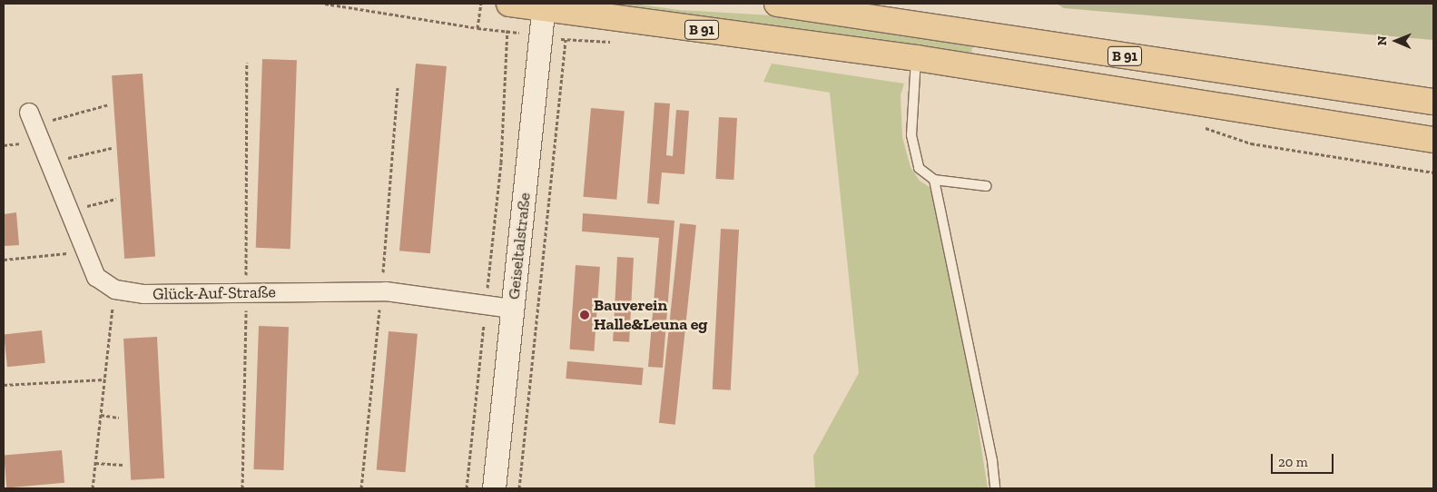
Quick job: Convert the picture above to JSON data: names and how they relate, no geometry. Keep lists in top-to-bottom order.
{
  "streets": {
    "main road": ["B 91"],
    "street": ["Geiseltalstraße", "Glück-Auf-Straße"]
  },
  "crossings": [
    ["B 91", "Geiseltalstraße"],
    ["Geiseltalstraße", "Glück-Auf-Straße"]
  ],
  "places": ["Bauverein Halle&Leuna eg"],
  "scale_bar": "20 m",
  "north": "left"
}
